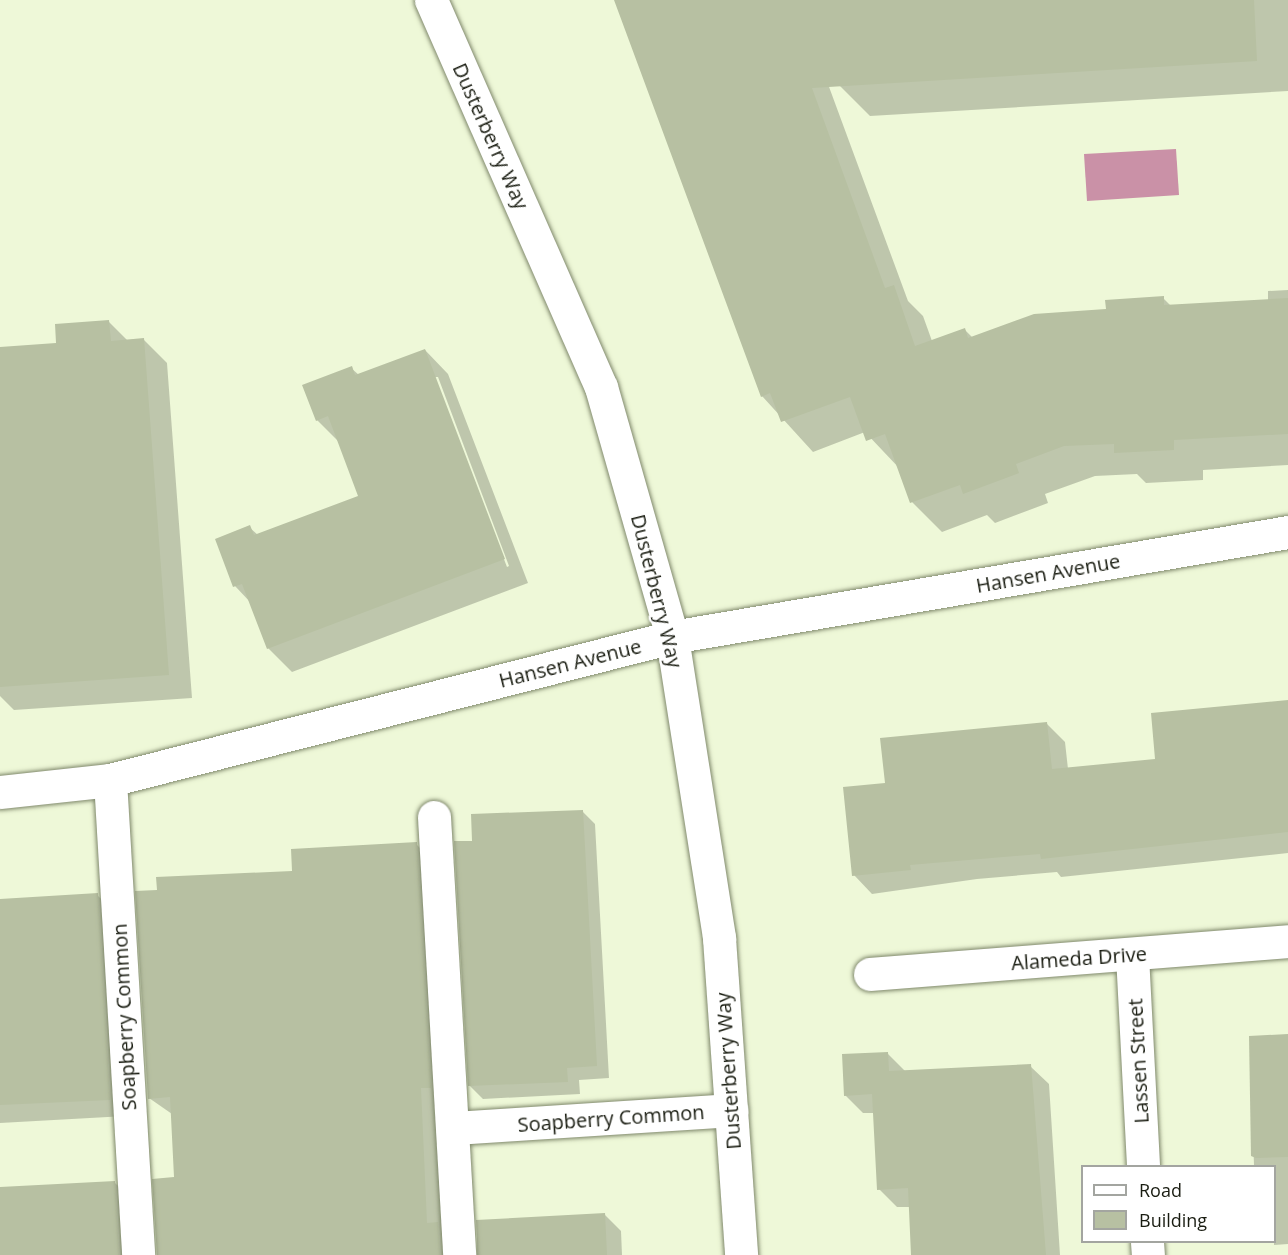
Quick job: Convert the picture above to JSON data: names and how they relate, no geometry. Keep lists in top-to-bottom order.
{
  "streets": {
    "street": [
      "Dusterberry Way",
      "Hansen Avenue",
      "Alameda Drive",
      "Soapberry Common",
      "Lassen Street"
    ]
  },
  "crossings": [
    ["Dusterberry Way", "Hansen Avenue"],
    ["Dusterberry Way", "Soapberry Common"],
    ["Hansen Avenue", "Soapberry Common"],
    ["Alameda Drive", "Lassen Street"]
  ],
  "legend": ["Road", "Building"]
}
